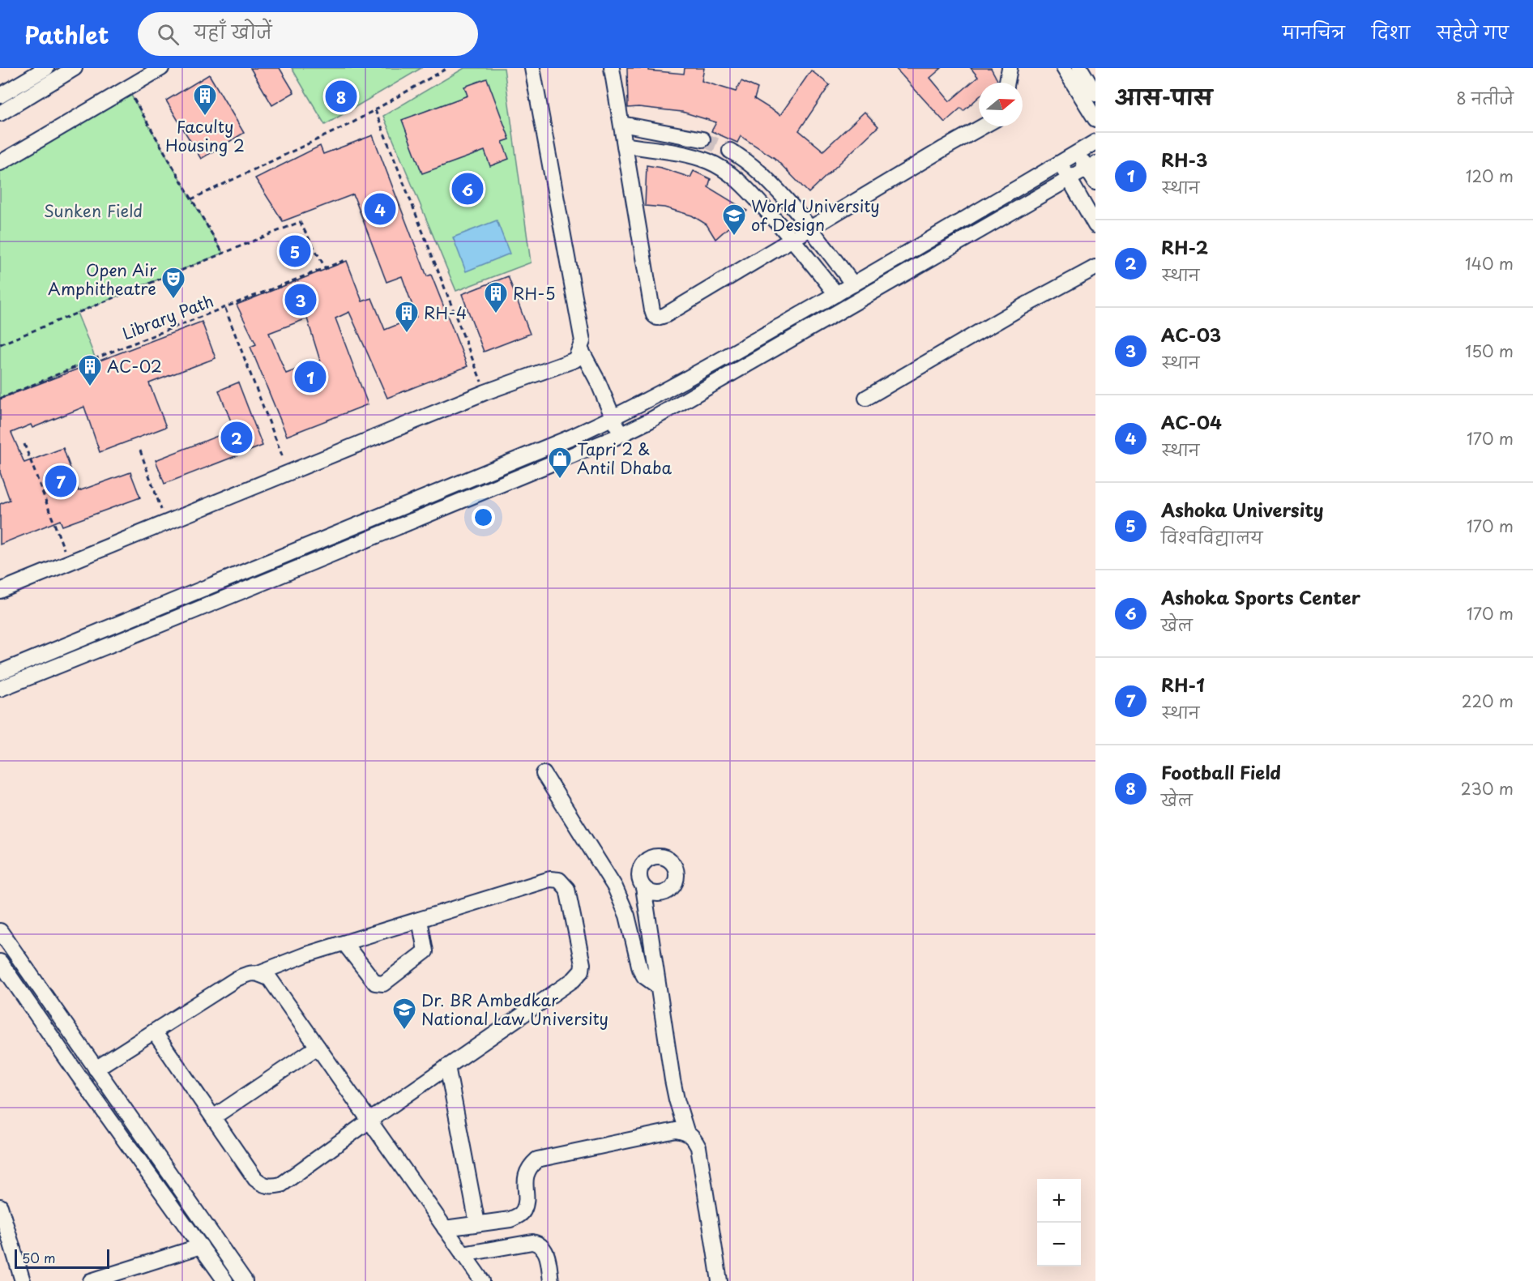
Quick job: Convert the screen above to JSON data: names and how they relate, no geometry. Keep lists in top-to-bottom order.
{
  "streets": {
    "path": ["Library Path"]
  },
  "parks": ["Sunken Field"],
  "places": {
    "building": [
      "Faculty Housing 2",
      "RH-5",
      "RH-4",
      "AC-02"
    ],
    "school or university": ["World University of Design", "Dr. BR Ambedkar National Law University"],
    "theatre": ["Open Air Amphitheatre"],
    "shop": ["Tapri 2 & Antil Dhaba"]
  },
  "scale_bar": "50 m",
  "north": "right",
  "page": {
    "header": "Pathlet",
    "search": "यहाँ खोजें",
    "nav": ["मानचित्र", "दिशा", "सहेजे गए"],
    "heading": ["आस-पास", "8 नतीजे"],
    "pins": [
      "8",
      "6",
      "4",
      "5",
      "3",
      "1",
      "2",
      "7"
    ],
    "list": [
      {
        "mark": "1",
        "name": "RH-3",
        "note": "स्थान",
        "value": "120 m"
      },
      {
        "mark": "2",
        "name": "RH-2",
        "note": "स्थान",
        "value": "140 m"
      },
      {
        "mark": "3",
        "name": "AC-03",
        "note": "स्थान",
        "value": "150 m"
      },
      {
        "mark": "4",
        "name": "AC-04",
        "note": "स्थान",
        "value": "170 m"
      },
      {
        "mark": "5",
        "name": "Ashoka University",
        "note": "विश्वविद्यालय",
        "value": "170 m"
      },
      {
        "mark": "6",
        "name": "Ashoka Sports Center",
        "note": "खेल",
        "value": "170 m"
      },
      {
        "mark": "7",
        "name": "RH-1",
        "note": "स्थान",
        "value": "220 m"
      },
      {
        "mark": "8",
        "name": "Football Field",
        "note": "खेल",
        "value": "230 m"
      }
    ],
    "map_buttons": ["+", "−"],
    "scale": "50 m"
  }
}
